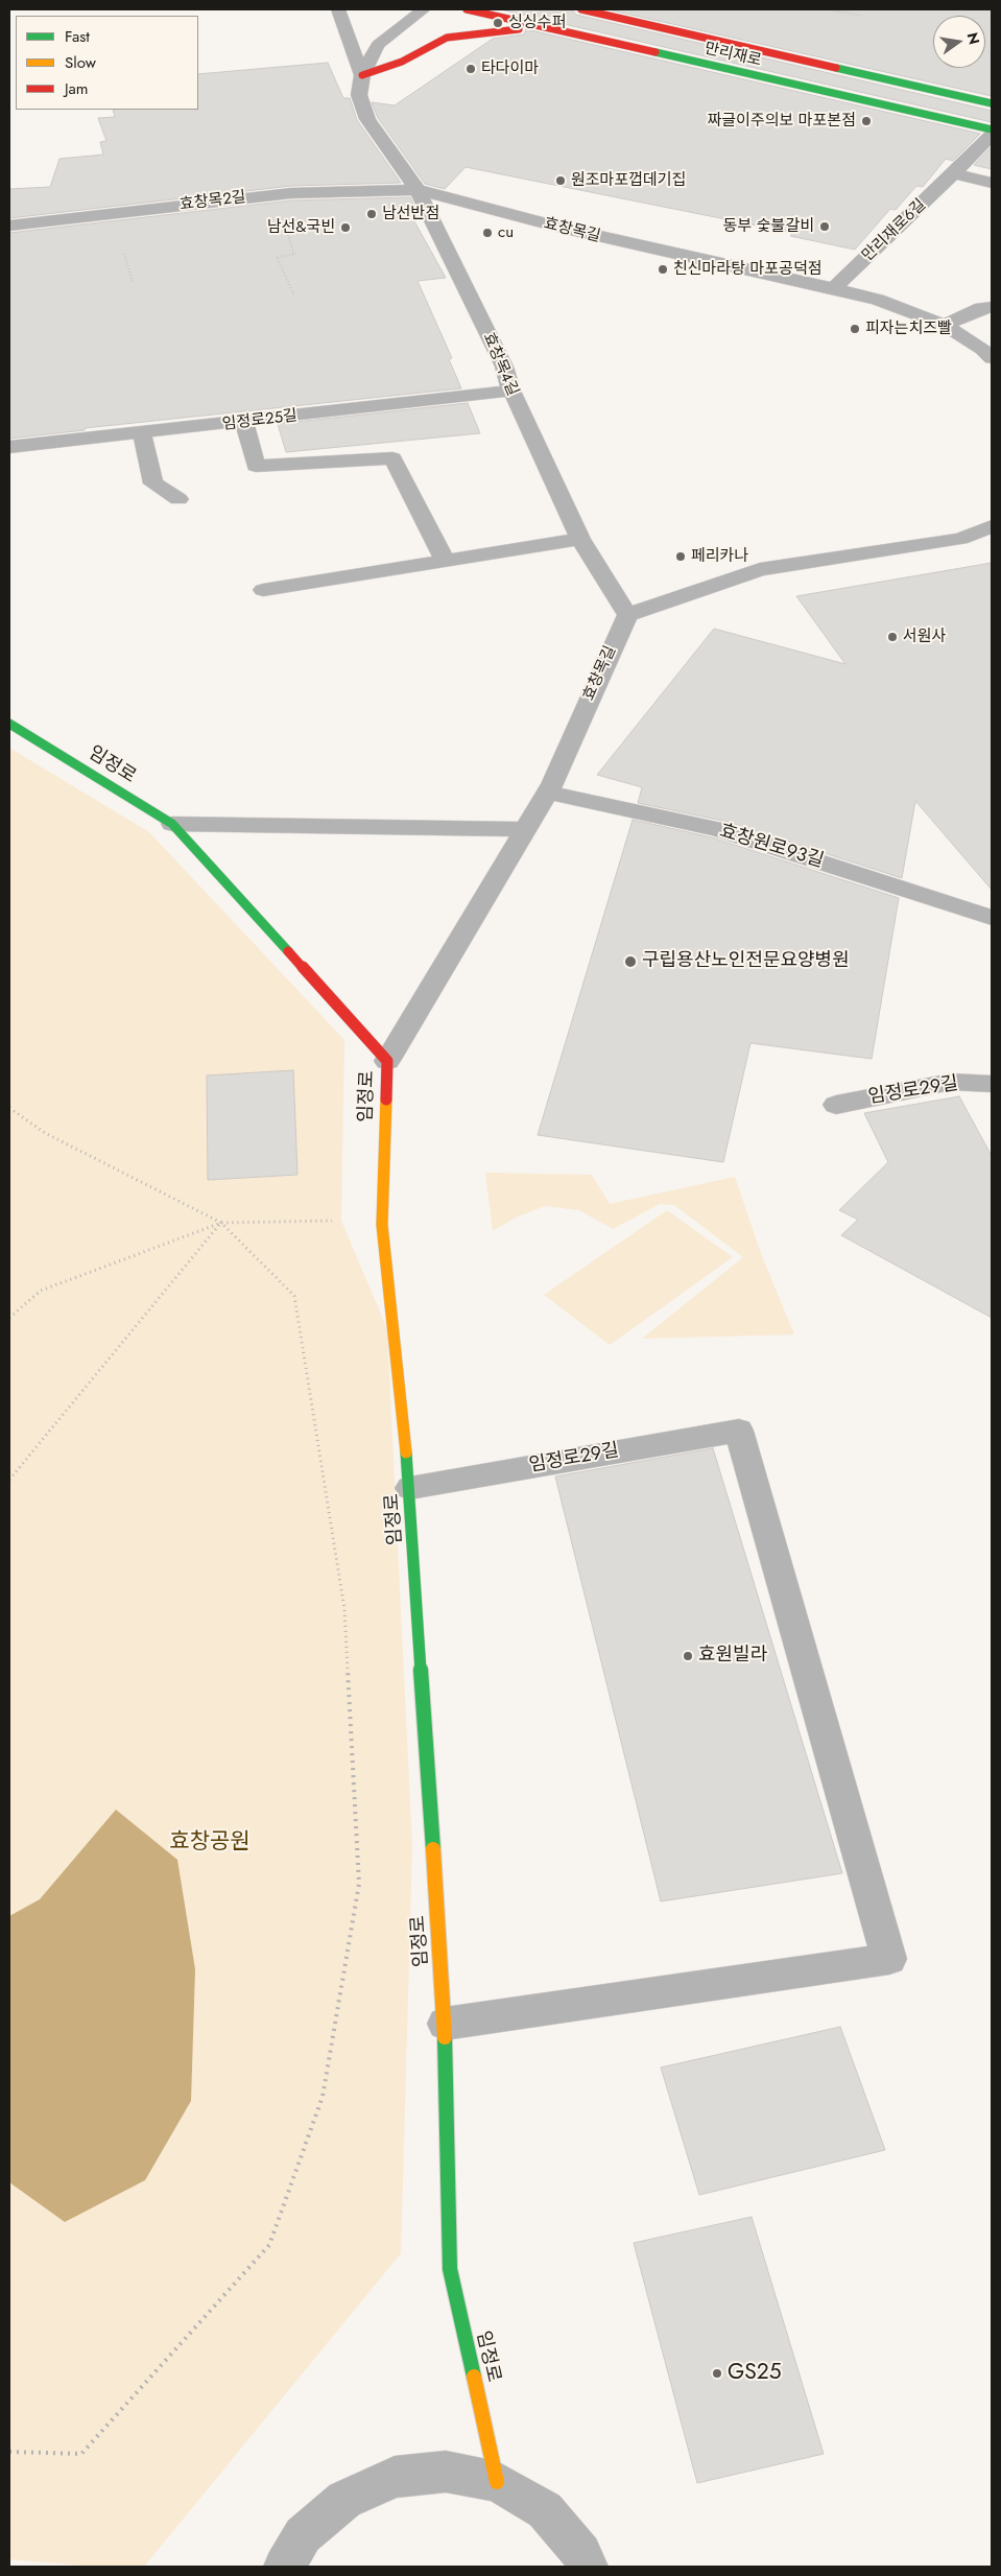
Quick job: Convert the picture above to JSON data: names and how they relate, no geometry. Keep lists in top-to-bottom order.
{
  "streets": {
    "main road": ["만리재로", "임정로"],
    "street": [
      "효창목2길",
      "효창목길",
      "만리재로6길",
      "효창목4길",
      "임정로25길",
      "효창원로93길",
      "임정로29길"
    ]
  },
  "crossings": [
    ["효창목2길", "효창목길"],
    ["효창목2길", "효창목4길"],
    ["효창목길", "만리재로6길"],
    ["효창목길", "효창목4길"],
    ["효창목길", "임정로"],
    ["효창목길", "효창원로93길"],
    ["효창목4길", "임정로25길"],
    ["임정로", "임정로29길"]
  ],
  "parks": ["효창공원"],
  "places": [
    "싱싱수퍼",
    "타다이마",
    "짜글이주의보 마포본점",
    "원조마포껍데기집",
    "남선반점",
    "동부 숯불갈비",
    "남선&국빈",
    "cu",
    "친신마라탕 마포공덕점",
    "피자는치즈빨",
    "페리카나",
    "서원사",
    "구립용산노인전문요양병원",
    "효원빌라",
    "GS25"
  ],
  "legend": ["Fast", "Slow", "Jam"],
  "north": "right"
}
